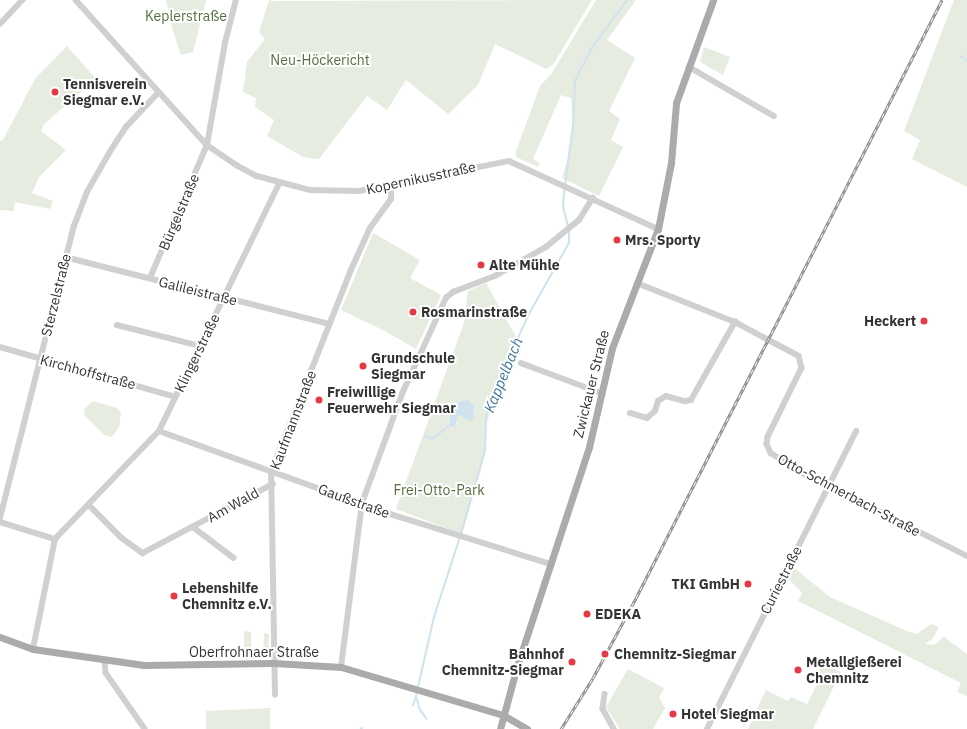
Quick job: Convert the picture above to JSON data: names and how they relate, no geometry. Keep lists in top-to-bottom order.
{
  "streets": {
    "main road": ["Zwickauer Straße", "Oberfrohnaer Straße"],
    "street": [
      "Kopernikusstraße",
      "Bürgelstraße",
      "Galileistraße",
      "Sterzelstraße",
      "Klingerstraße",
      "Kirchhoffstraße",
      "Kaufmannstraße",
      "Otto-Schmerbach-Straße",
      "Gaußstraße",
      "Am Wald",
      "Curiestraße"
    ]
  },
  "crossings": [
    ["Kopernikusstraße", "Bürgelstraße"],
    ["Kopernikusstraße", "Sterzelstraße"],
    ["Kopernikusstraße", "Klingerstraße"],
    ["Kopernikusstraße", "Zwickauer Straße"],
    ["Kopernikusstraße", "Kaufmannstraße"],
    ["Bürgelstraße", "Galileistraße"],
    ["Galileistraße", "Sterzelstraße"],
    ["Galileistraße", "Klingerstraße"],
    ["Galileistraße", "Kaufmannstraße"],
    ["Sterzelstraße", "Kirchhoffstraße"],
    ["Klingerstraße", "Kirchhoffstraße"],
    ["Klingerstraße", "Gaußstraße"],
    ["Klingerstraße", "Am Wald"],
    ["Zwickauer Straße", "Otto-Schmerbach-Straße"],
    ["Zwickauer Straße", "Gaußstraße"],
    ["Zwickauer Straße", "Oberfrohnaer Straße"],
    ["Kaufmannstraße", "Gaußstraße"],
    ["Kaufmannstraße", "Am Wald"],
    ["Kaufmannstraße", "Oberfrohnaer Straße"],
    ["Otto-Schmerbach-Straße", "Curiestraße"]
  ],
  "water": ["Kappelbach"],
  "parks": ["Keplerstraße", "Neu-Höckericht", "Frei-Otto-Park"],
  "places": [
    "Tennisverein Siegmar e.V.",
    "Mrs. Sporty",
    "Alte Mühle",
    "Rosmarinstraße",
    "Heckert",
    "Grundschule Siegmar",
    "Freiwillige Feuerwehr Siegmar",
    "TKI GmbH",
    "Lebenshilfe Chemnitz e.V.",
    "EDEKA",
    "Chemnitz-Siegmar",
    "Bahnhof Chemnitz-Siegmar",
    "Metallgießerei Chemnitz",
    "Hotel Siegmar"
  ]
}
